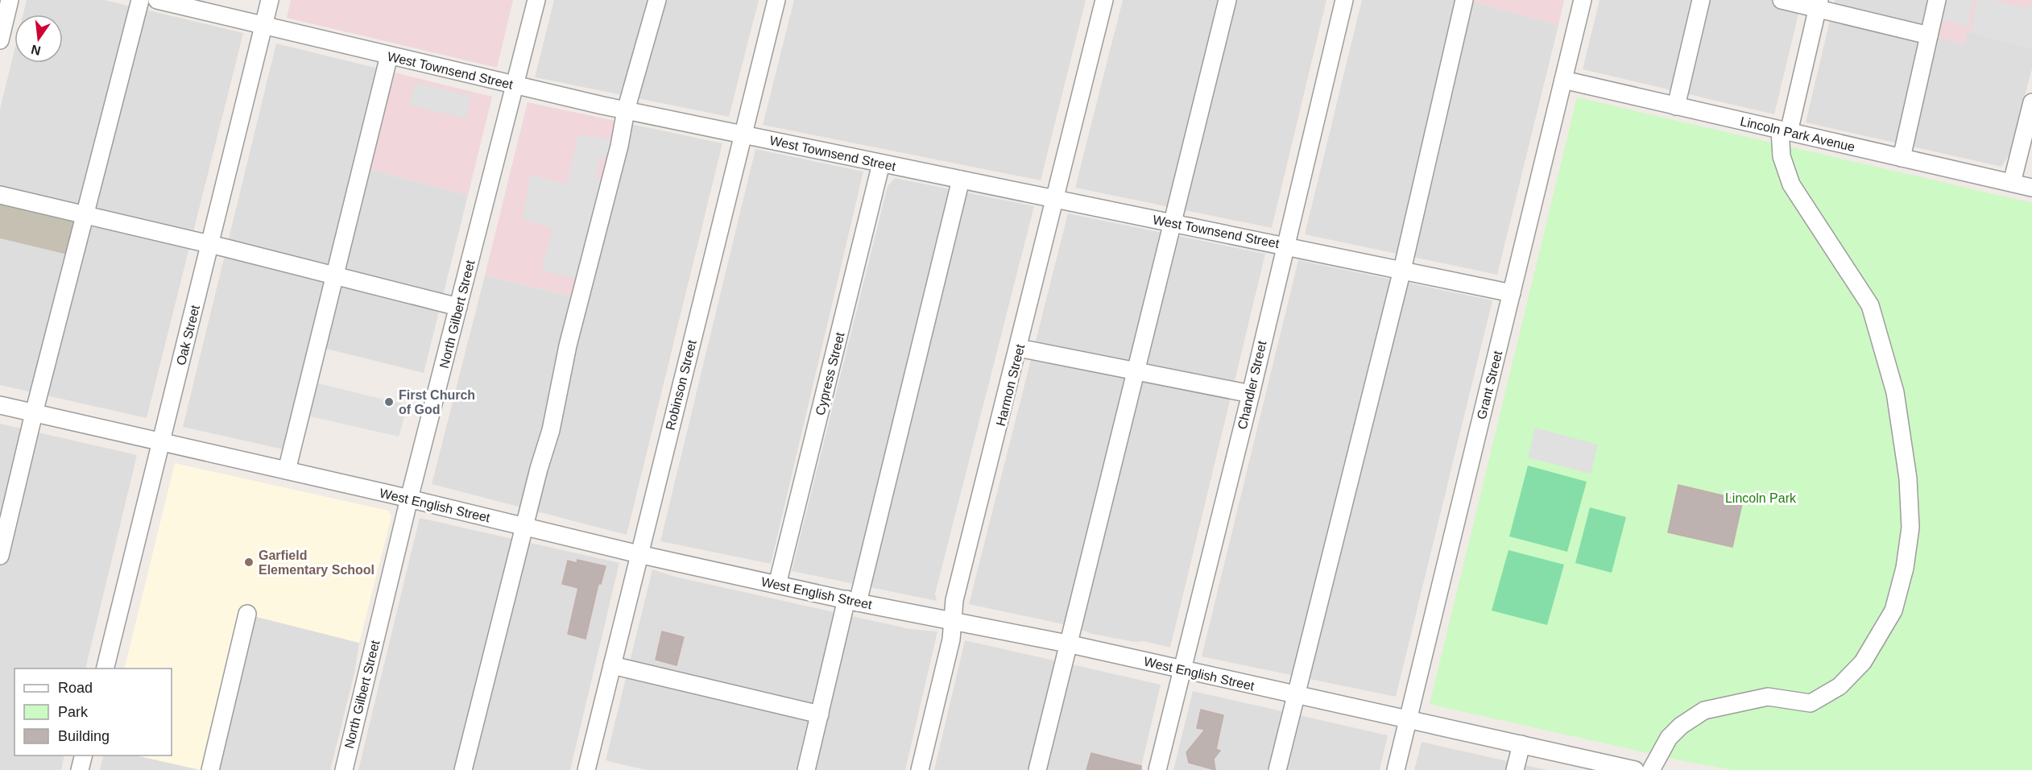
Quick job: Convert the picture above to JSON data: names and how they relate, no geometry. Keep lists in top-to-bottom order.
{
  "streets": {
    "street": [
      "West Townsend Street",
      "Lincoln Park Avenue",
      "North Gilbert Street",
      "Oak Street",
      "Cypress Street",
      "Robinson Street",
      "Harmon Street",
      "Chandler Street",
      "Grant Street",
      "West English Street"
    ]
  },
  "crossings": [
    ["West Townsend Street", "North Gilbert Street"],
    ["West Townsend Street", "Oak Street"],
    ["West Townsend Street", "Cypress Street"],
    ["West Townsend Street", "Robinson Street"],
    ["West Townsend Street", "Harmon Street"],
    ["West Townsend Street", "Chandler Street"],
    ["West Townsend Street", "Grant Street"],
    ["Lincoln Park Avenue", "Grant Street"],
    ["North Gilbert Street", "West English Street"],
    ["Oak Street", "West English Street"],
    ["Cypress Street", "West English Street"],
    ["Robinson Street", "West English Street"],
    ["Harmon Street", "West English Street"],
    ["Chandler Street", "West English Street"],
    ["Grant Street", "West English Street"]
  ],
  "parks": ["Lincoln Park"],
  "places": ["First Church of God", "Garfield Elementary School"],
  "legend": ["Road", "Park", "Building"],
  "north": "bottom"
}
